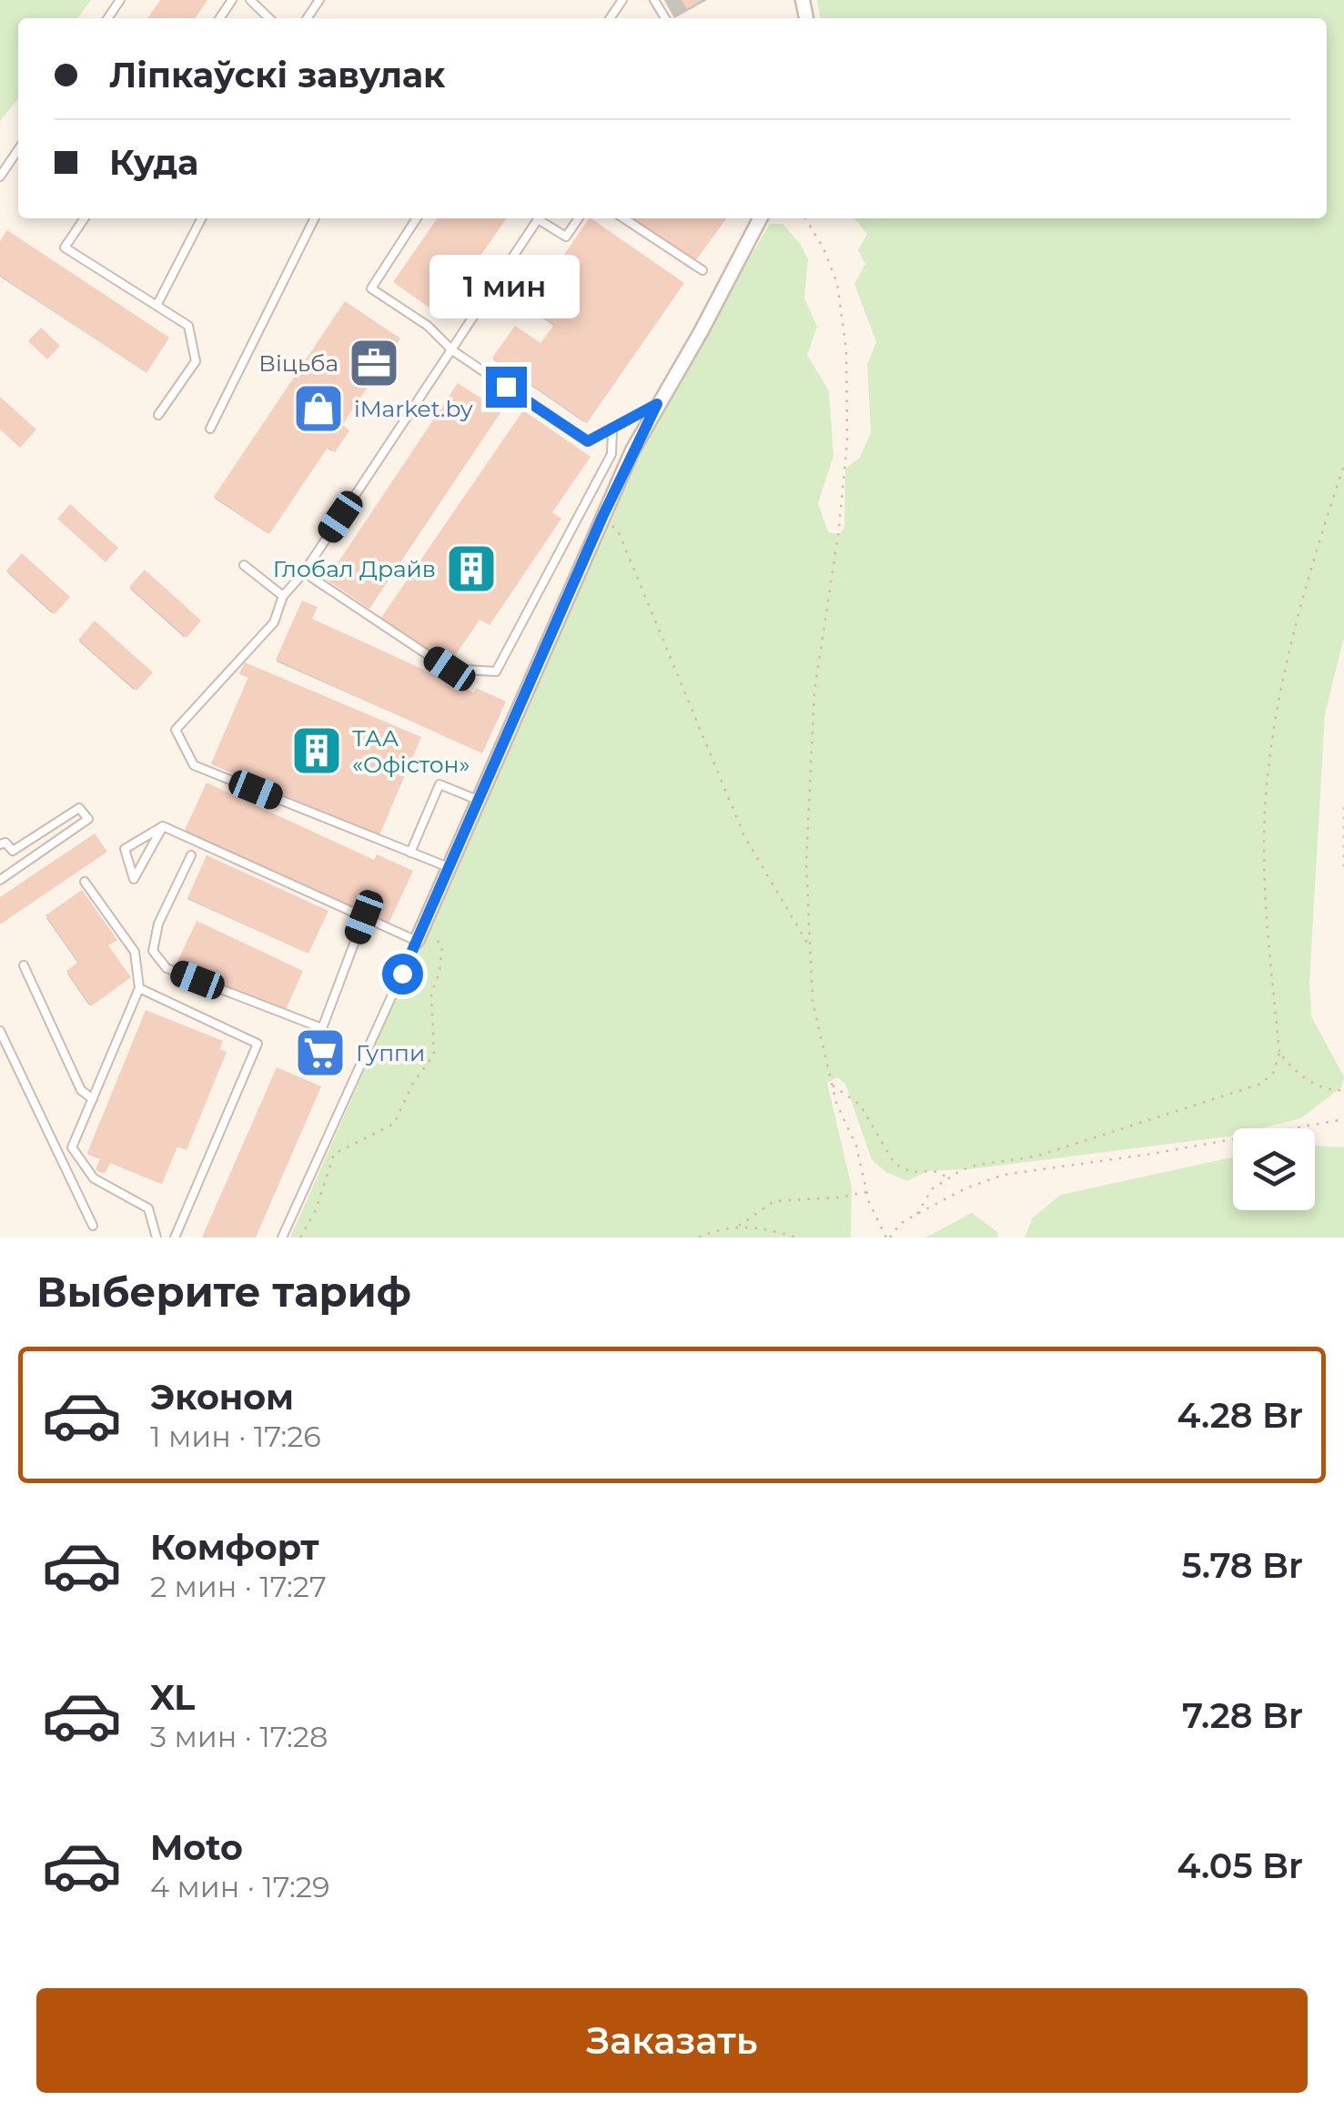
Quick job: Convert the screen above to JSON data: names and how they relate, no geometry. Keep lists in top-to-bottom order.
{
  "places": {
    "office": ["Віцьба"],
    "shop": ["iMarket.by"],
    "building": ["Глобал Драйв", "ТАА «Офістон»"],
    "supermarket": ["Гуппи"]
  },
  "page": {
    "banner": ["Ліпкаўскі завулак", "Куда"],
    "bubble": "1 мин",
    "heading": "Выберите тариф",
    "list": [
      {
        "name": "Эконом",
        "note": "1 мин · 17:26",
        "value": "4.28 Br"
      },
      {
        "name": "Комфорт",
        "note": "2 мин · 17:27",
        "value": "5.78 Br"
      },
      {
        "name": "XL",
        "note": "3 мин · 17:28",
        "value": "7.28 Br"
      },
      {
        "name": "Moto",
        "note": "4 мин · 17:29",
        "value": "4.05 Br"
      }
    ],
    "buttons": "Заказать"
  }
}
